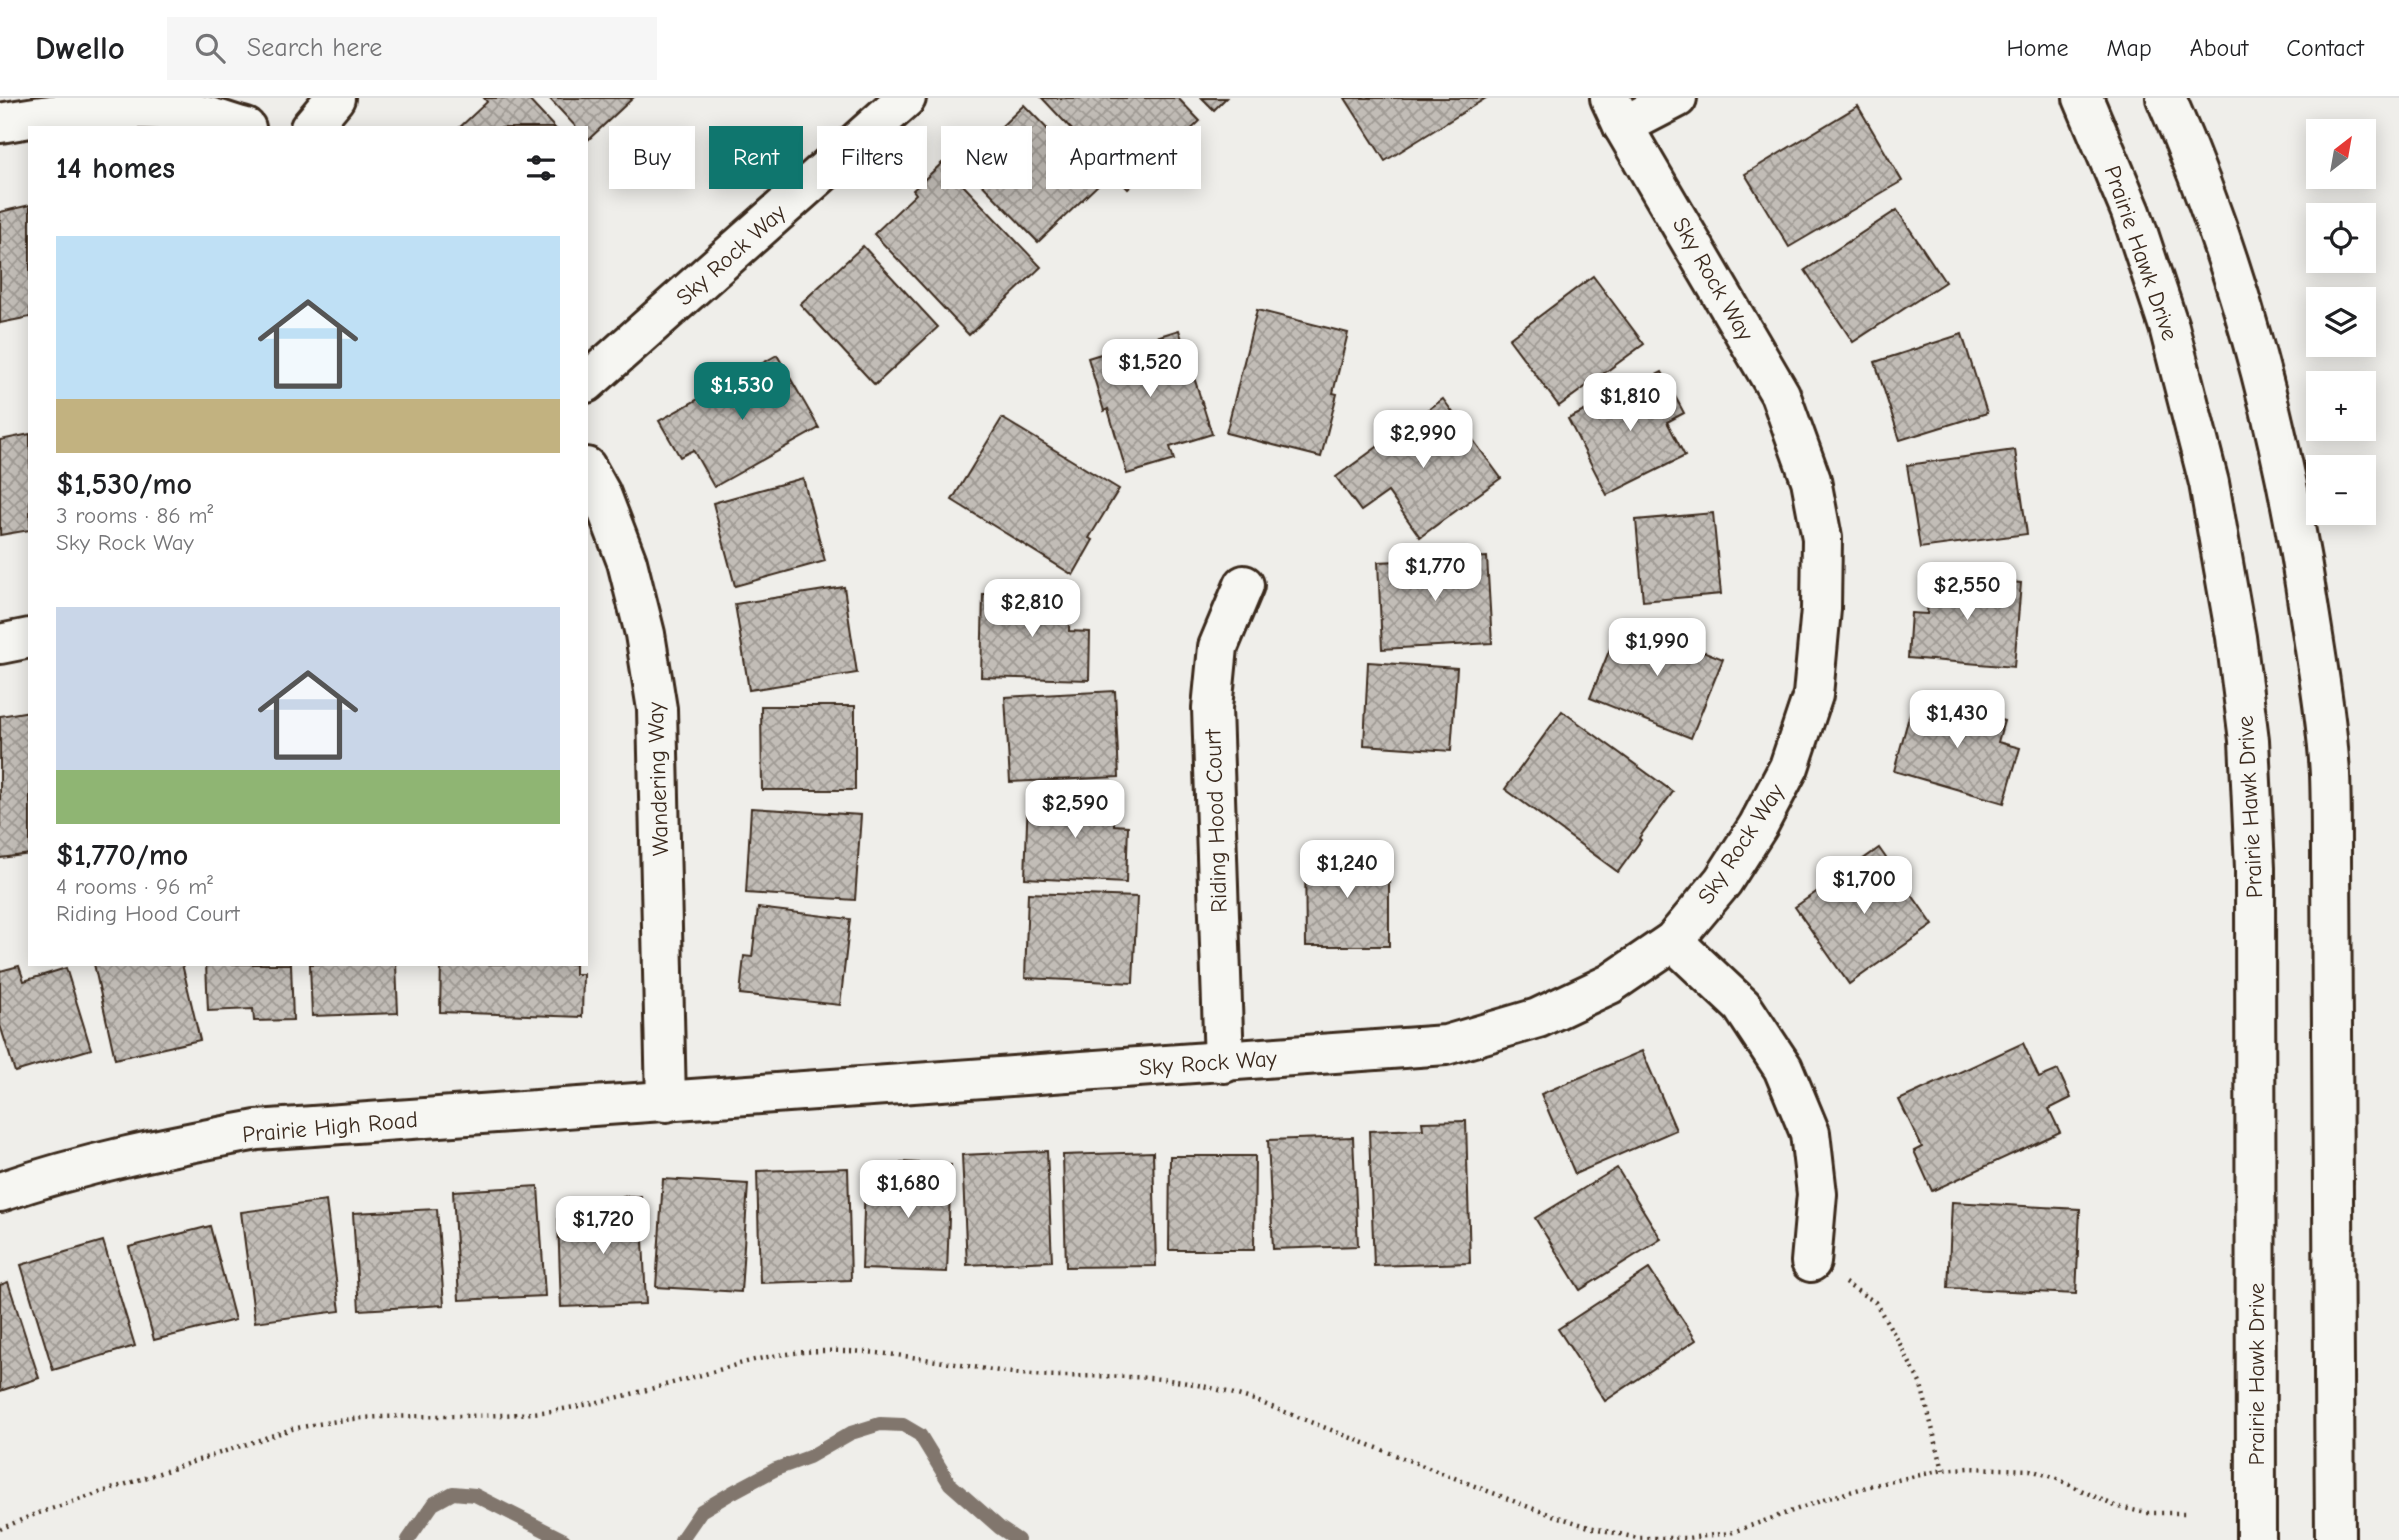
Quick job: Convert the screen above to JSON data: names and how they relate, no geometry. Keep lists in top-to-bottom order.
{
  "streets": {
    "street": [
      "Prairie Hawk Drive",
      "Sky Rock Way",
      "Wandering Way",
      "Riding Hood Court",
      "Prairie High Road"
    ]
  },
  "crossings": [
    ["Sky Rock Way", "Wandering Way"],
    ["Sky Rock Way", "Riding Hood Court"],
    ["Sky Rock Way", "Prairie High Road"],
    ["Wandering Way", "Prairie High Road"]
  ],
  "north": "top right",
  "page": {
    "header": "Dwello",
    "search": "Search here",
    "nav": [
      "Home",
      "Map",
      "About",
      "Contact"
    ],
    "map_buttons": ["+", "−"],
    "chip": [
      "Buy",
      "Rent",
      "Filters",
      "New",
      "Apartment"
    ],
    "heading": "14 homes",
    "list": [
      {
        "name": "$1,530/mo",
        "note": "3 rooms · 86 m² · Sky Rock Way"
      },
      {
        "name": "$1,770/mo",
        "note": "4 rooms · 96 m² · Riding Hood Court"
      }
    ],
    "price": [
      "$1,520",
      "$1,530",
      "$1,810",
      "$2,990",
      "$1,770",
      "$2,550",
      "$2,810",
      "$1,990",
      "$1,430",
      "$2,590",
      "$1,240",
      "$1,700",
      "$1,680",
      "$1,720"
    ]
  }
}
